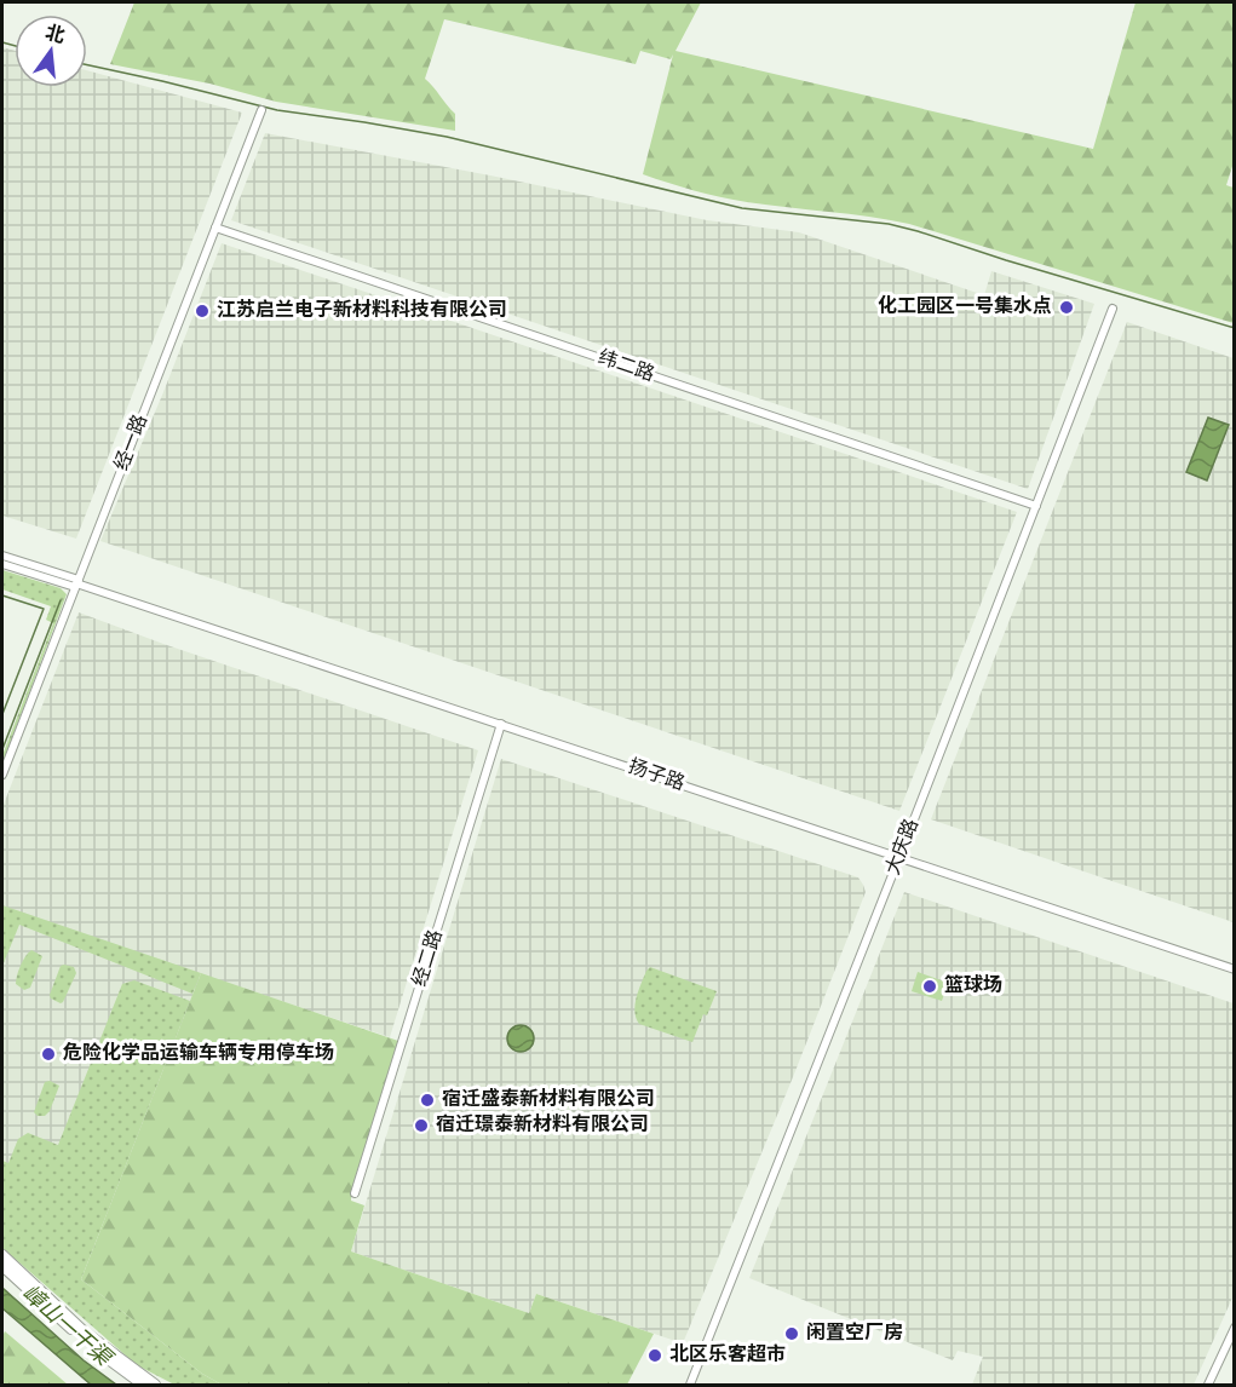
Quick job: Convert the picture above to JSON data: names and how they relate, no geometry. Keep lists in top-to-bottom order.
{
  "streets": {
    "street": [
      "纬二路",
      "经一路",
      "扬子路",
      "大庆路",
      "经二路"
    ]
  },
  "crossings": [
    ["纬二路", "经一路"],
    ["纬二路", "大庆路"],
    ["经一路", "扬子路"],
    ["扬子路", "大庆路"],
    ["扬子路", "经二路"]
  ],
  "water": ["嶂山一干渠"],
  "places": [
    "化工园区一号集水点",
    "江苏启兰电子新材料科技有限公司",
    "篮球场",
    "危险化学品运输车辆专用停车场",
    "宿迁盛泰新材料有限公司",
    "宿迁璟泰新材料有限公司",
    "闲置空厂房",
    "北区乐客超市"
  ],
  "north": "top"
}
